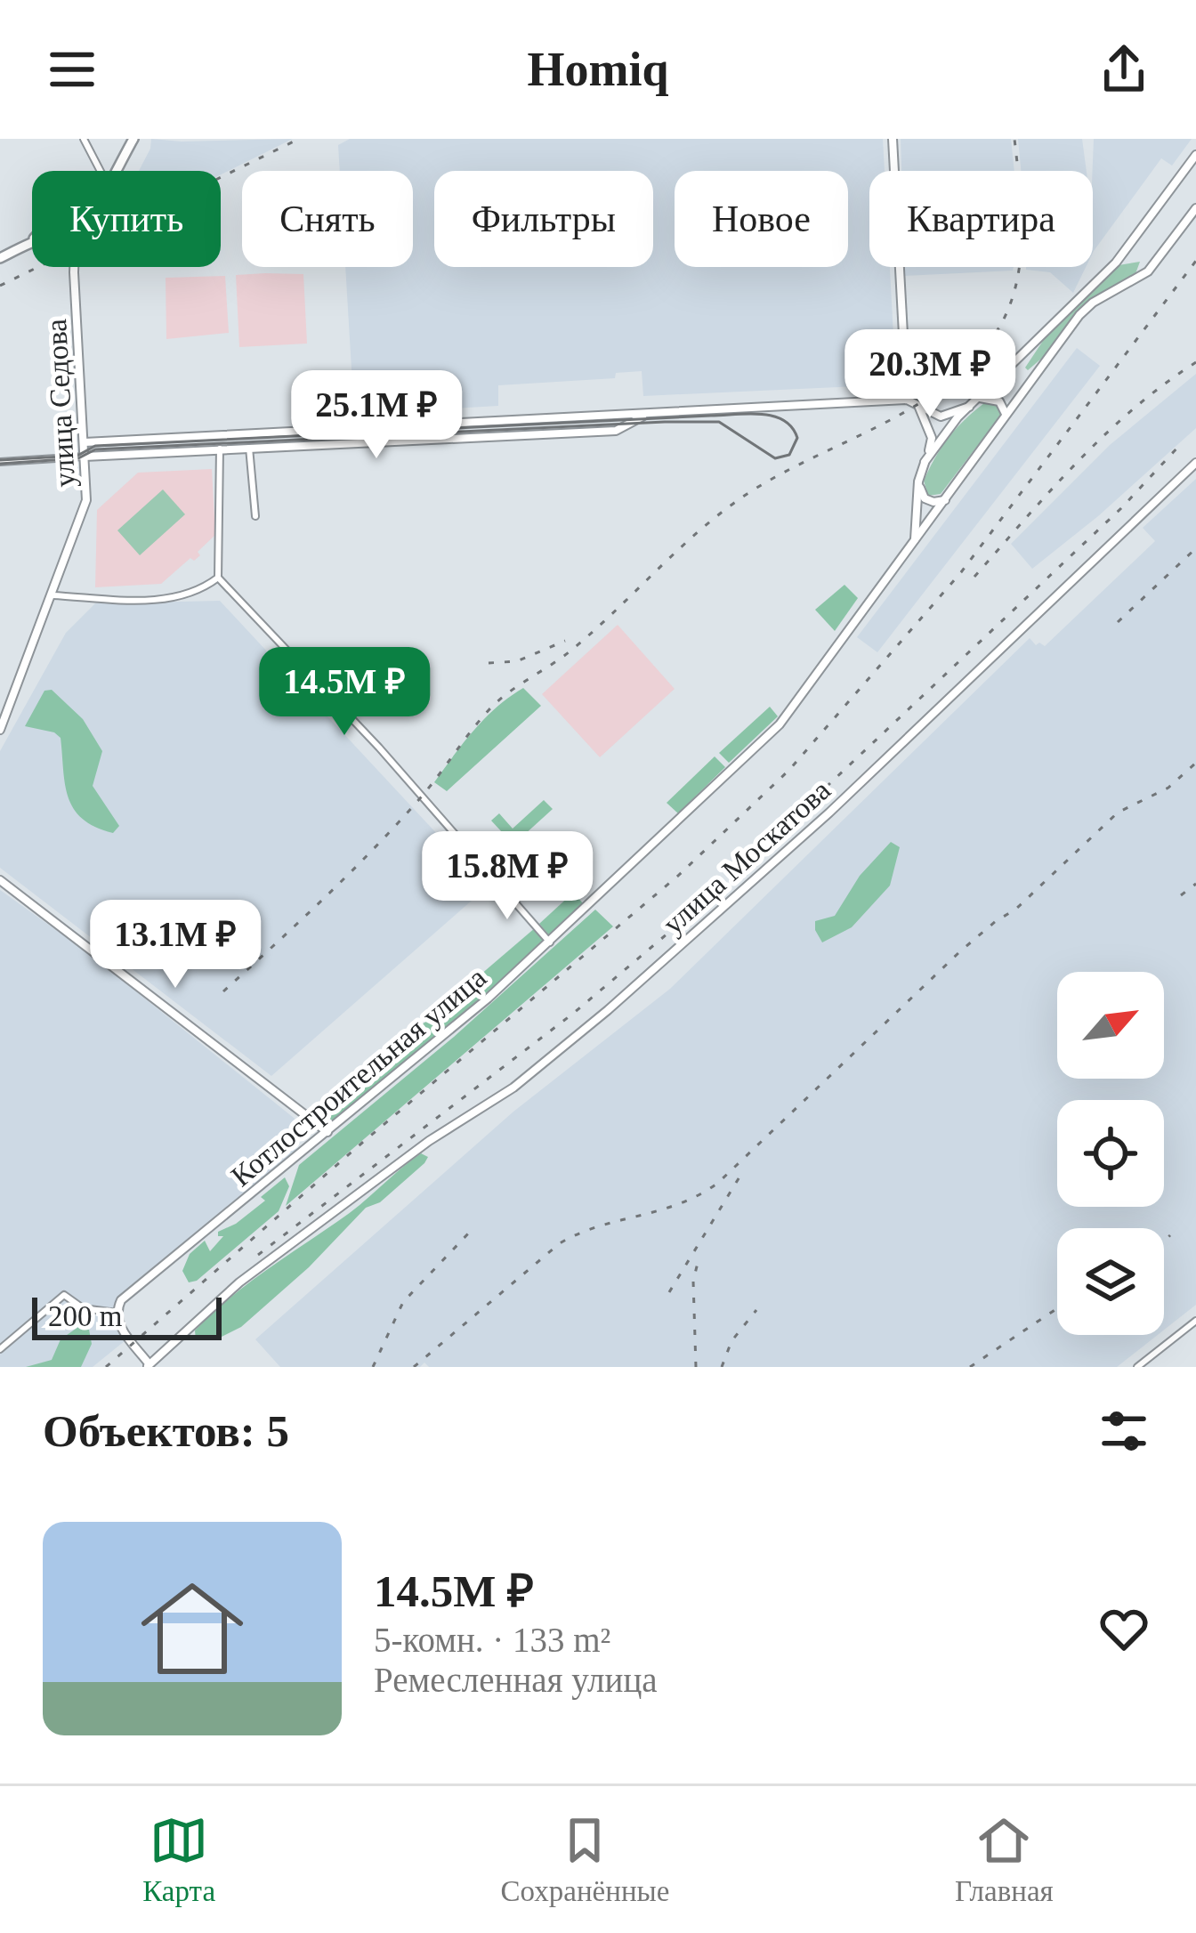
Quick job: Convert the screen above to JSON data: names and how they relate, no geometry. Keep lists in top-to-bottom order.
{
  "streets": {
    "main road": ["улица Седова", "улица Москатова", "Котлостроительная улица"]
  },
  "scale_bar": "200 m",
  "north": "top right",
  "page": {
    "header": "Homiq",
    "chip": [
      "Купить",
      "Снять",
      "Фильтры",
      "Новое",
      "Квартира"
    ],
    "price": [
      "20.3M ₽",
      "25.1M ₽",
      "14.5M ₽",
      "15.8M ₽",
      "13.1M ₽"
    ],
    "scale": "200 m",
    "heading": "Объектов: 5",
    "list": [
      {
        "name": "14.5M ₽",
        "note": "5-комн. · 133 m² · Ремесленная улица"
      }
    ],
    "tabs": ["Карта", "Сохранённые", "Главная"]
  }
}
